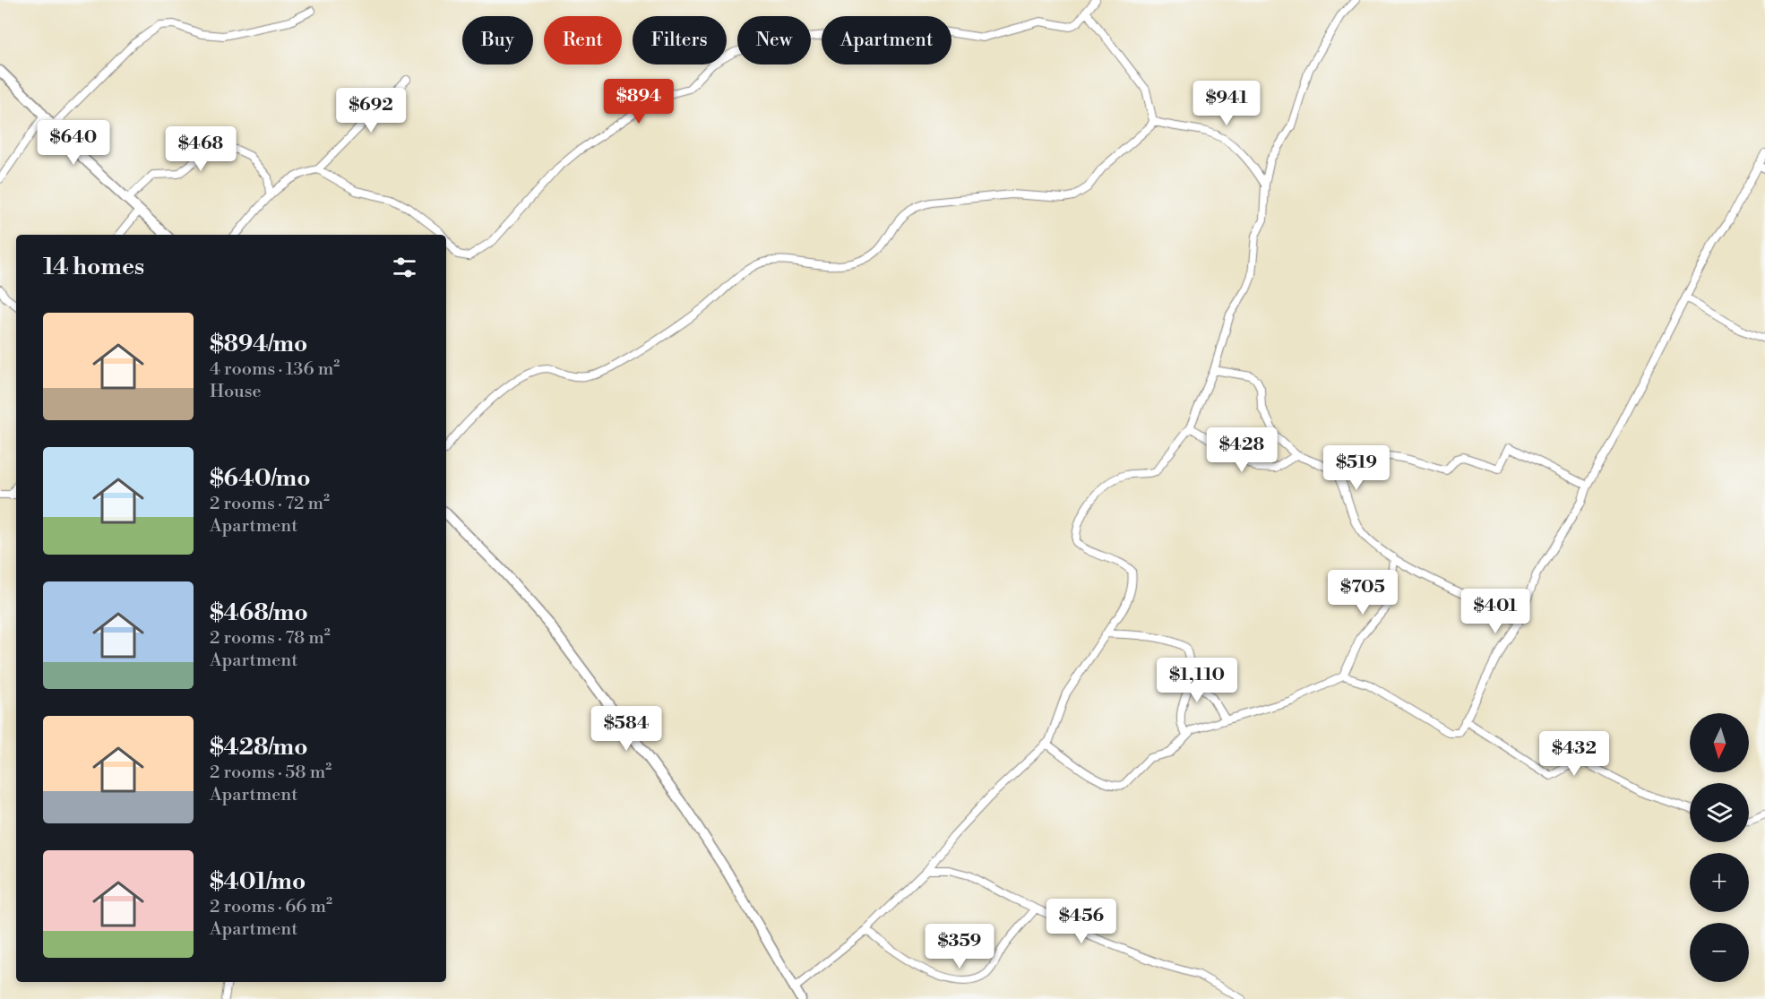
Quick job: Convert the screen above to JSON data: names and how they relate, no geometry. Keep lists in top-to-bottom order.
{
  "north": "bottom",
  "page": {
    "chip": [
      "Buy",
      "Rent",
      "Filters",
      "New",
      "Apartment"
    ],
    "price": [
      "$894",
      "$941",
      "$692",
      "$640",
      "$468",
      "$428",
      "$519",
      "$705",
      "$401",
      "$1,110",
      "$584",
      "$432",
      "$456",
      "$359"
    ],
    "heading": "14 homes",
    "list": [
      {
        "name": "$894/mo",
        "note": "4 rooms · 136 m² · House"
      },
      {
        "name": "$640/mo",
        "note": "2 rooms · 72 m² · Apartment"
      },
      {
        "name": "$468/mo",
        "note": "2 rooms · 78 m² · Apartment"
      },
      {
        "name": "$428/mo",
        "note": "2 rooms · 58 m² · Apartment"
      },
      {
        "name": "$401/mo",
        "note": "2 rooms · 66 m² · Apartment"
      }
    ],
    "map_buttons": ["+", "−"]
  }
}
